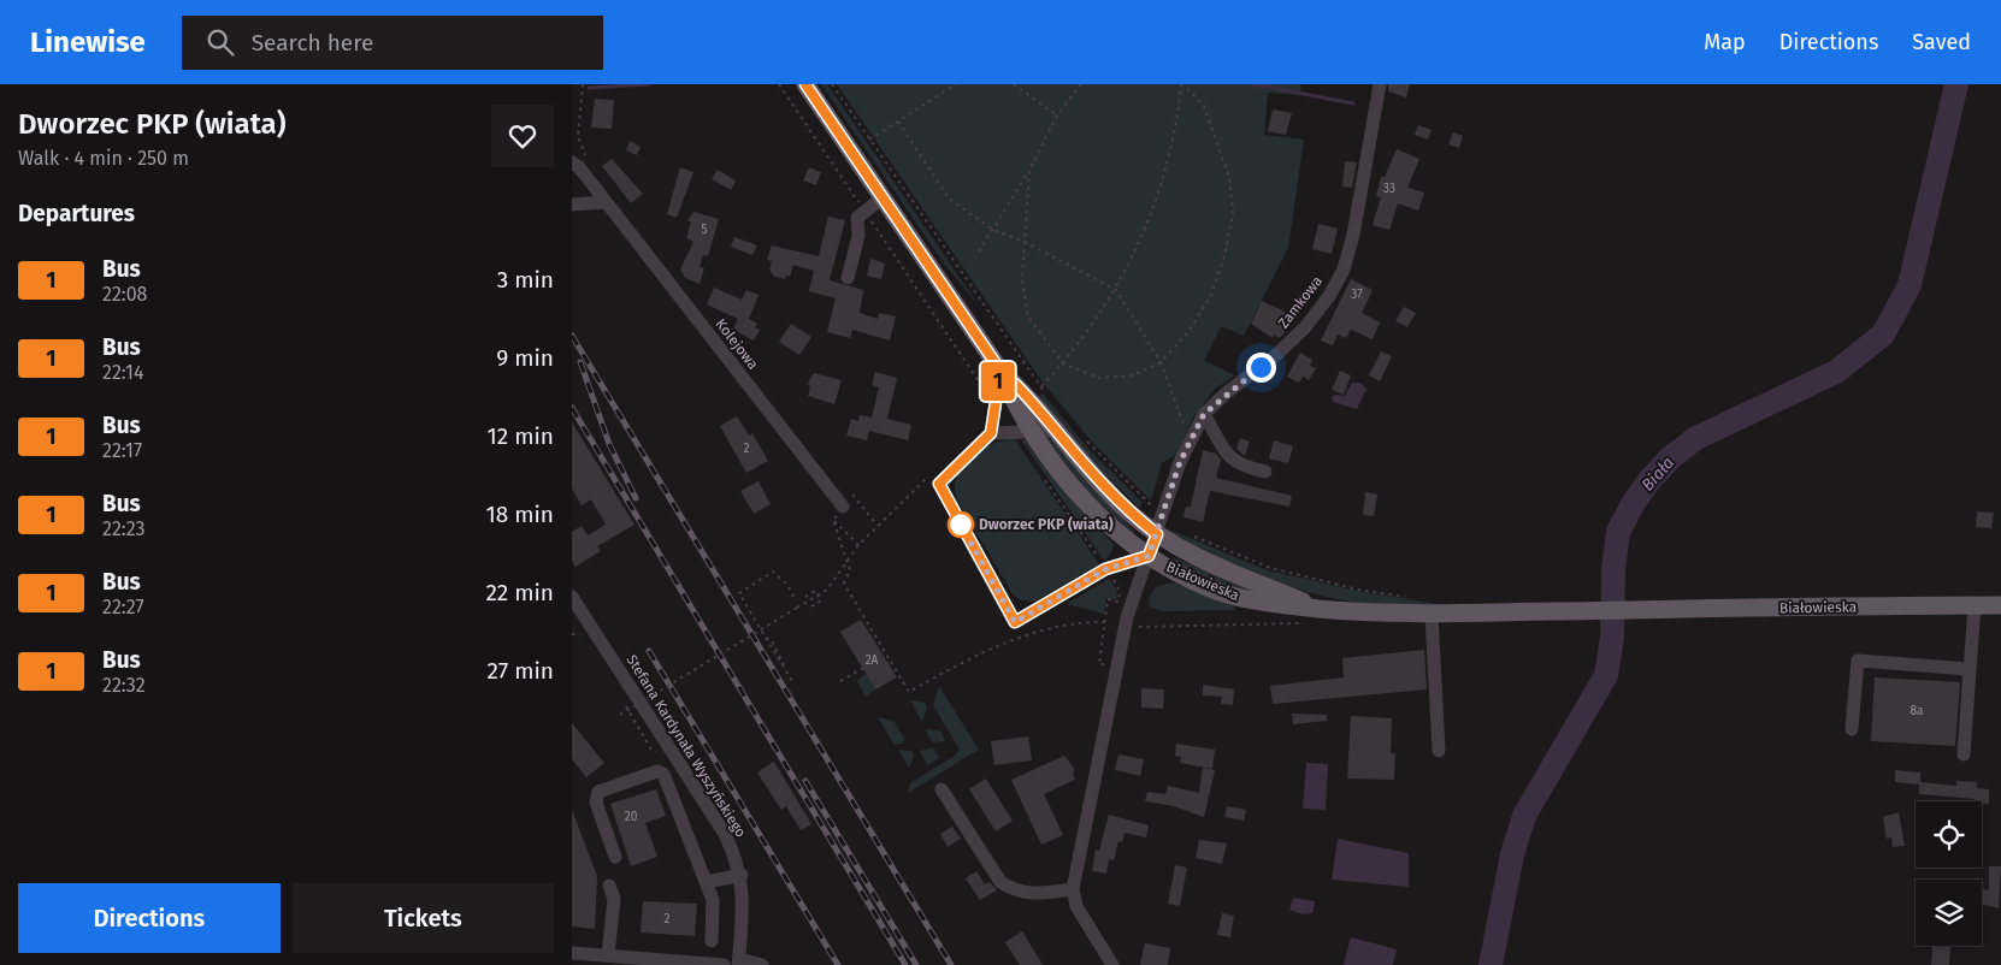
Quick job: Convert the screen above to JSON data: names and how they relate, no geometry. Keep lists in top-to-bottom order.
{
  "streets": {
    "main road": ["Białowieska"],
    "street": ["Zamkowa", "Kolejowa", "Stefana Kardynała Wyszyńskiego"]
  },
  "crossings": [
    ["Zamkowa", "Białowieska"]
  ],
  "water": ["Biała"],
  "places": ["Dworzec PKP (wiata)"],
  "lines": ["bus line 1"],
  "house_numbers": [
    "33",
    "5",
    "37",
    "2",
    "2A",
    "8a",
    "20",
    "2"
  ],
  "page": {
    "header": "Linewise",
    "search": "Search here",
    "nav": ["Map", "Directions", "Saved"],
    "heading": [
      ["Dworzec PKP (wiata)", "Walk · 4 min · 250 m"],
      "Departures"
    ],
    "on_map": "1",
    "list": [
      {
        "mark": "1",
        "name": "Bus",
        "note": "22:08",
        "value": "3 min"
      },
      {
        "mark": "1",
        "name": "Bus",
        "note": "22:14",
        "value": "9 min"
      },
      {
        "mark": "1",
        "name": "Bus",
        "note": "22:17",
        "value": "12 min"
      },
      {
        "mark": "1",
        "name": "Bus",
        "note": "22:23",
        "value": "18 min"
      },
      {
        "mark": "1",
        "name": "Bus",
        "note": "22:27",
        "value": "22 min"
      },
      {
        "mark": "1",
        "name": "Bus",
        "note": "22:32",
        "value": "27 min"
      }
    ],
    "buttons": ["Directions", "Tickets"]
  }
}
